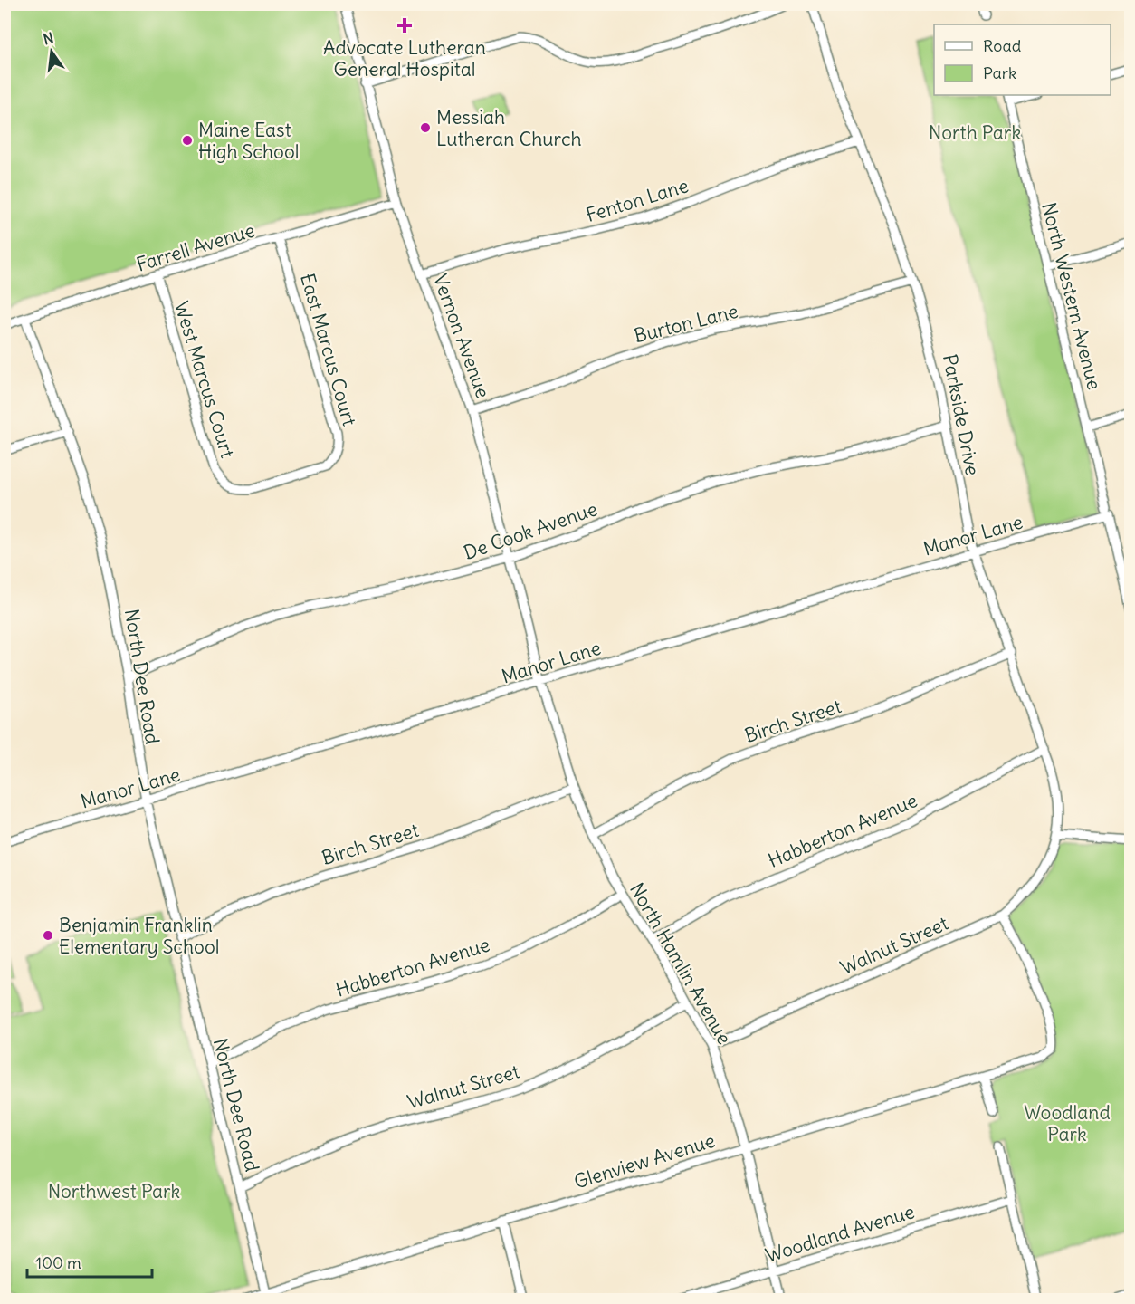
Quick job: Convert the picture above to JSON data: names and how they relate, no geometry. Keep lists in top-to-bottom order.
{
  "streets": {
    "street": [
      "Fenton Lane",
      "Farrell Avenue",
      "North Western Avenue",
      "Burton Lane",
      "Vernon Avenue",
      "East Marcus Court",
      "West Marcus Court",
      "Parkside Drive",
      "De Cook Avenue",
      "Manor Lane",
      "North Dee Road",
      "Birch Street",
      "Habberton Avenue",
      "Walnut Street",
      "North Hamlin Avenue",
      "Glenview Avenue",
      "Woodland Avenue"
    ]
  },
  "crossings": [
    ["Fenton Lane", "Vernon Avenue"],
    ["Fenton Lane", "Parkside Drive"],
    ["Farrell Avenue", "Vernon Avenue"],
    ["Farrell Avenue", "East Marcus Court"],
    ["Farrell Avenue", "West Marcus Court"],
    ["Farrell Avenue", "North Dee Road"],
    ["North Western Avenue", "Manor Lane"],
    ["Burton Lane", "Vernon Avenue"],
    ["Burton Lane", "Parkside Drive"],
    ["Vernon Avenue", "De Cook Avenue"],
    ["Vernon Avenue", "Manor Lane"],
    ["Vernon Avenue", "North Hamlin Avenue"],
    ["East Marcus Court", "West Marcus Court"],
    ["Parkside Drive", "De Cook Avenue"],
    ["Parkside Drive", "Manor Lane"],
    ["Parkside Drive", "Birch Street"],
    ["Parkside Drive", "Habberton Avenue"],
    ["Parkside Drive", "Walnut Street"],
    ["De Cook Avenue", "North Dee Road"],
    ["Manor Lane", "North Dee Road"],
    ["Manor Lane", "North Hamlin Avenue"],
    ["North Dee Road", "Birch Street"],
    ["North Dee Road", "Habberton Avenue"],
    ["North Dee Road", "Walnut Street"],
    ["North Dee Road", "Glenview Avenue"],
    ["Birch Street", "North Hamlin Avenue"],
    ["Habberton Avenue", "North Hamlin Avenue"],
    ["Walnut Street", "North Hamlin Avenue"],
    ["Walnut Street", "Glenview Avenue"],
    ["North Hamlin Avenue", "Glenview Avenue"],
    ["North Hamlin Avenue", "Woodland Avenue"]
  ],
  "parks": ["North Park", "Woodland Park", "Northwest Park"],
  "places": {
    "health": ["Advocate Lutheran General Hospital"],
    "other": ["Messiah Lutheran Church", "Maine East High School", "Benjamin Franklin Elementary School"]
  },
  "legend": ["Road", "Park"],
  "scale_bar": "100 m",
  "north": "top"
}
